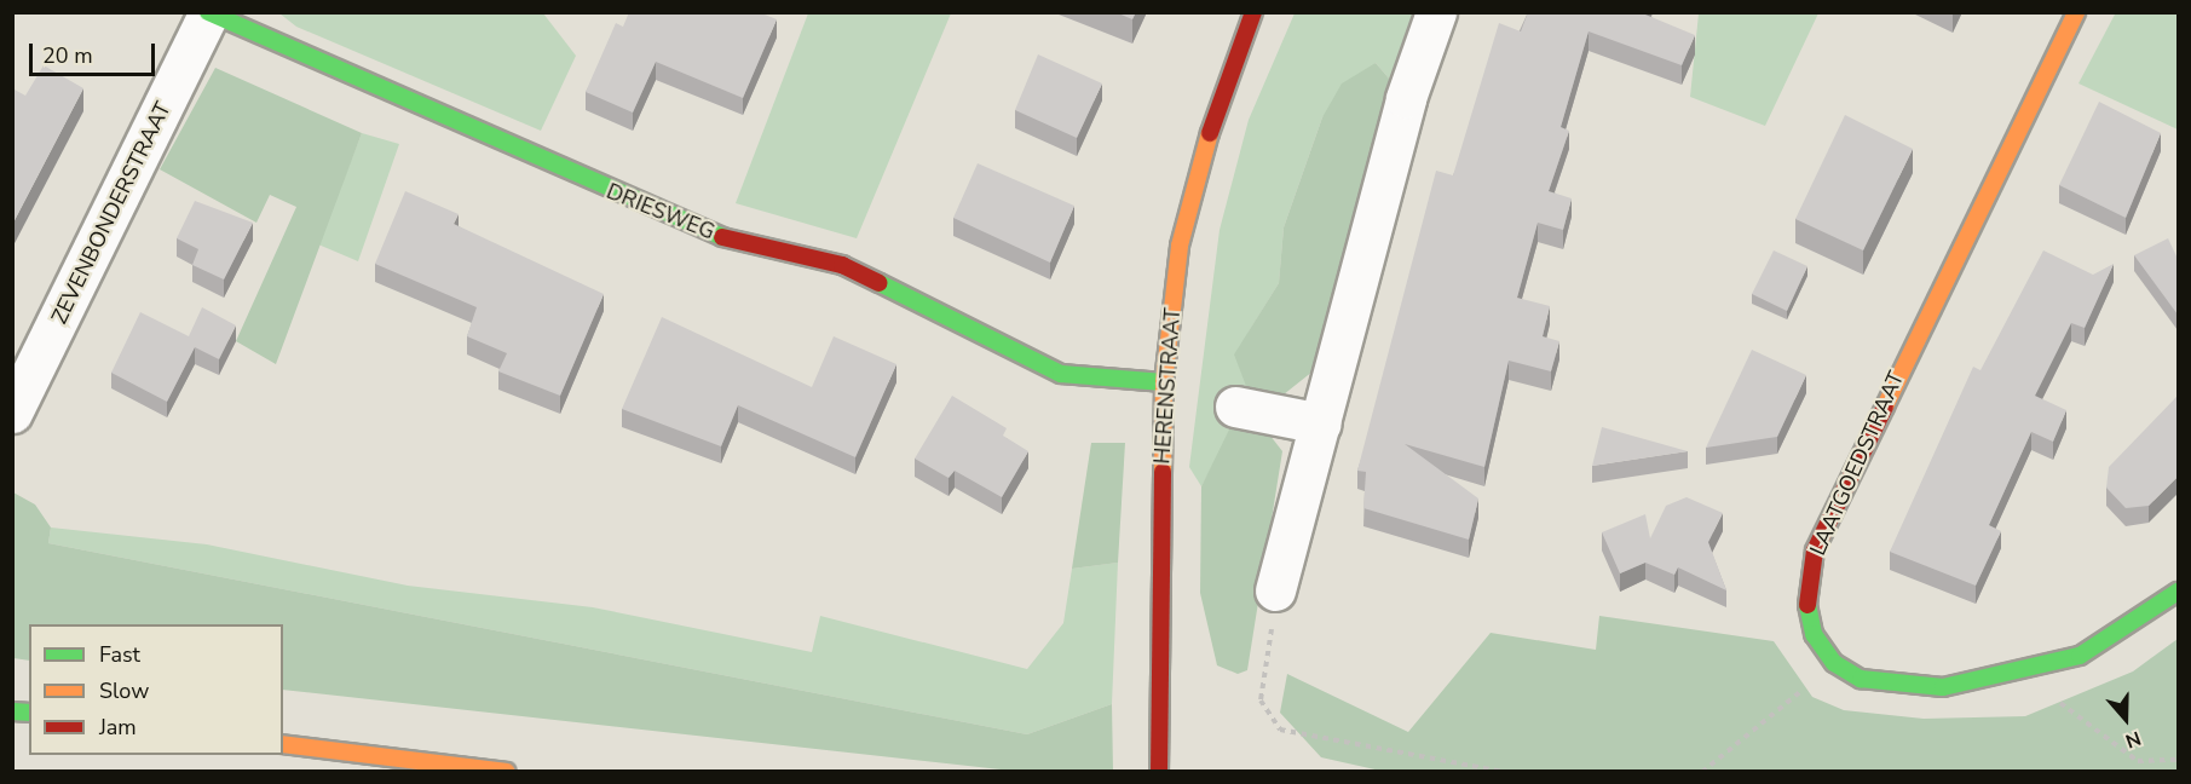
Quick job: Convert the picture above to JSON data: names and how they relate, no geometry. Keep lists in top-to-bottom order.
{
  "streets": {
    "main road": ["DRIESWEG", "HERENSTRAAT", "LAATGOEDSTRAAT"],
    "street": ["ZEVENBONDERSTRAAT"]
  },
  "crossings": [
    ["DRIESWEG", "ZEVENBONDERSTRAAT"],
    ["DRIESWEG", "HERENSTRAAT"]
  ],
  "legend": ["Fast", "Slow", "Jam"],
  "scale_bar": "20 m",
  "north": "bottom"
}
